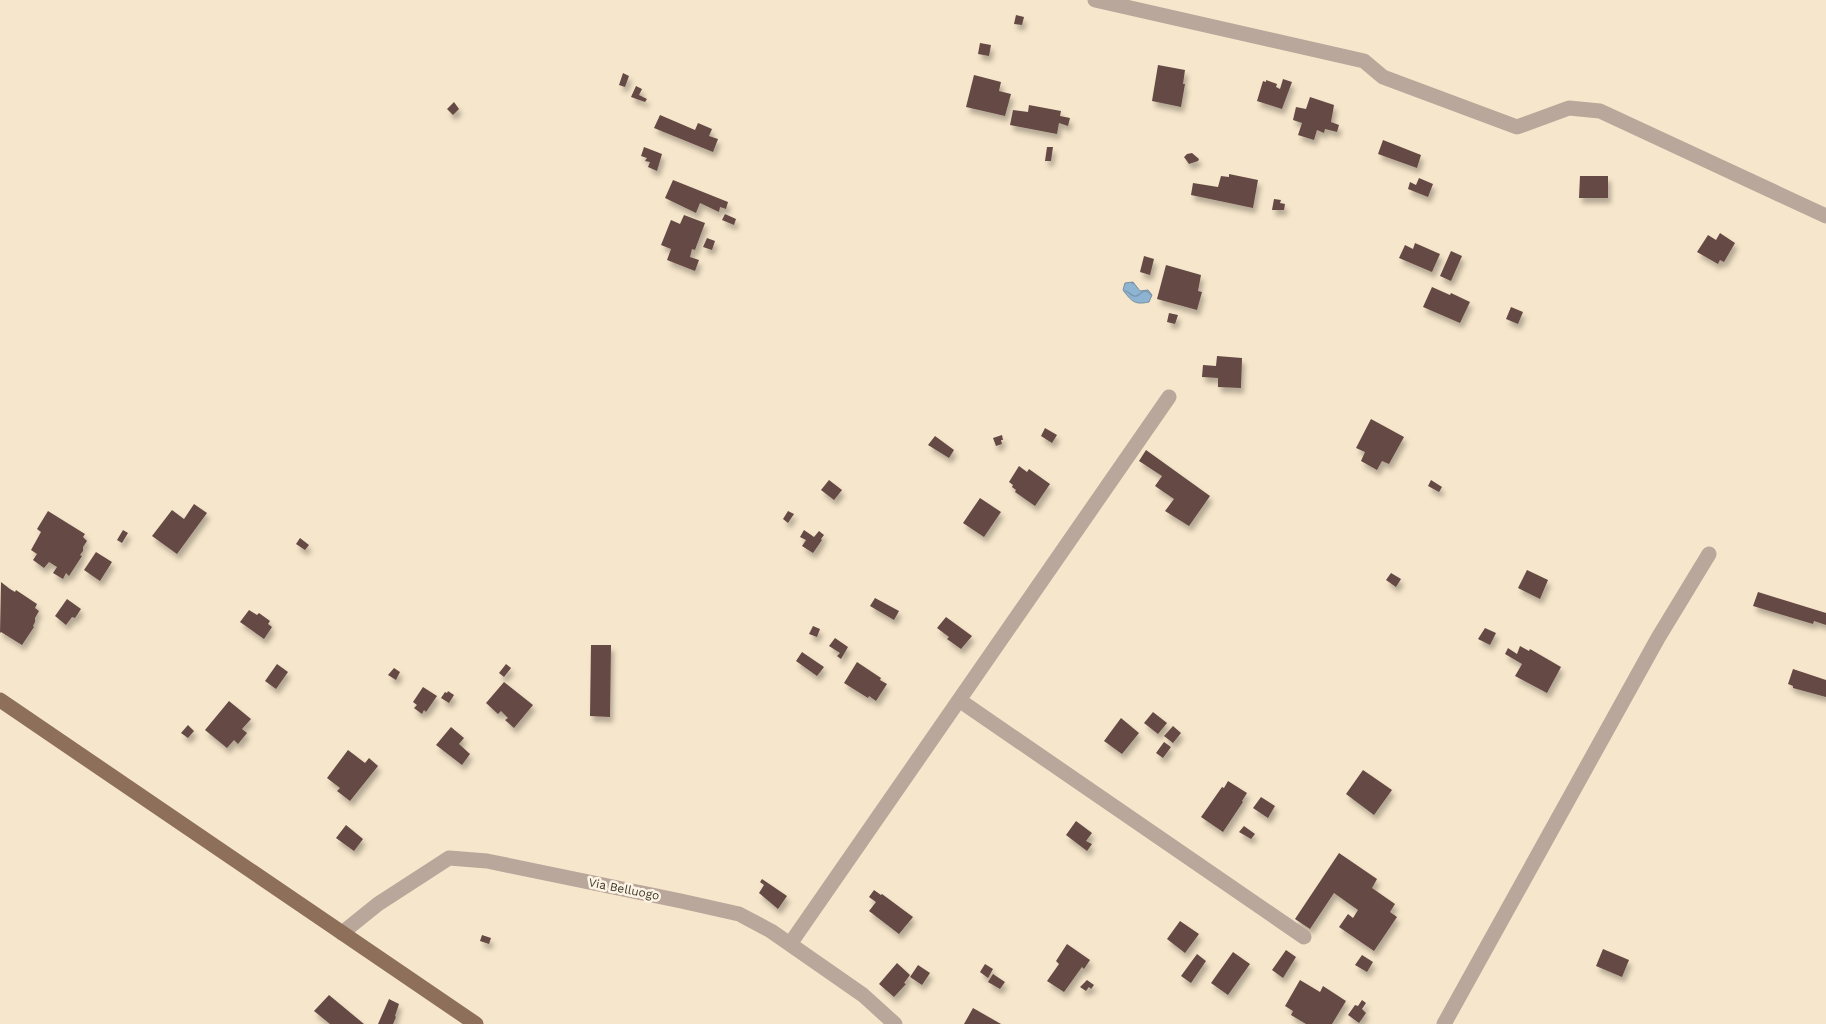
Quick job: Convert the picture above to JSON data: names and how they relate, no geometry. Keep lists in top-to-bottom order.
{
  "streets": {
    "street": ["Via Belluogo"]
  }
}
